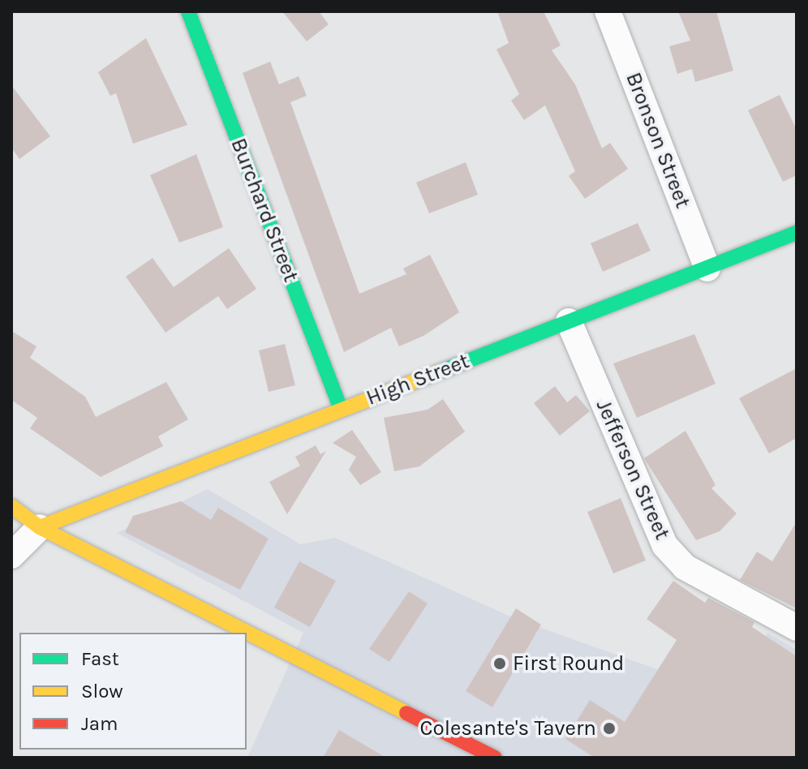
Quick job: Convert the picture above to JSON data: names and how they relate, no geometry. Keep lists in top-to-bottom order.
{
  "streets": {
    "street": [
      "Bronson Street",
      "Burchard Street",
      "High Street",
      "Jefferson Street"
    ]
  },
  "crossings": [
    ["Bronson Street", "High Street"],
    ["Burchard Street", "High Street"],
    ["High Street", "Jefferson Street"]
  ],
  "places": ["First Round", "Colesante's Tavern"],
  "legend": ["Fast", "Slow", "Jam"]
}
